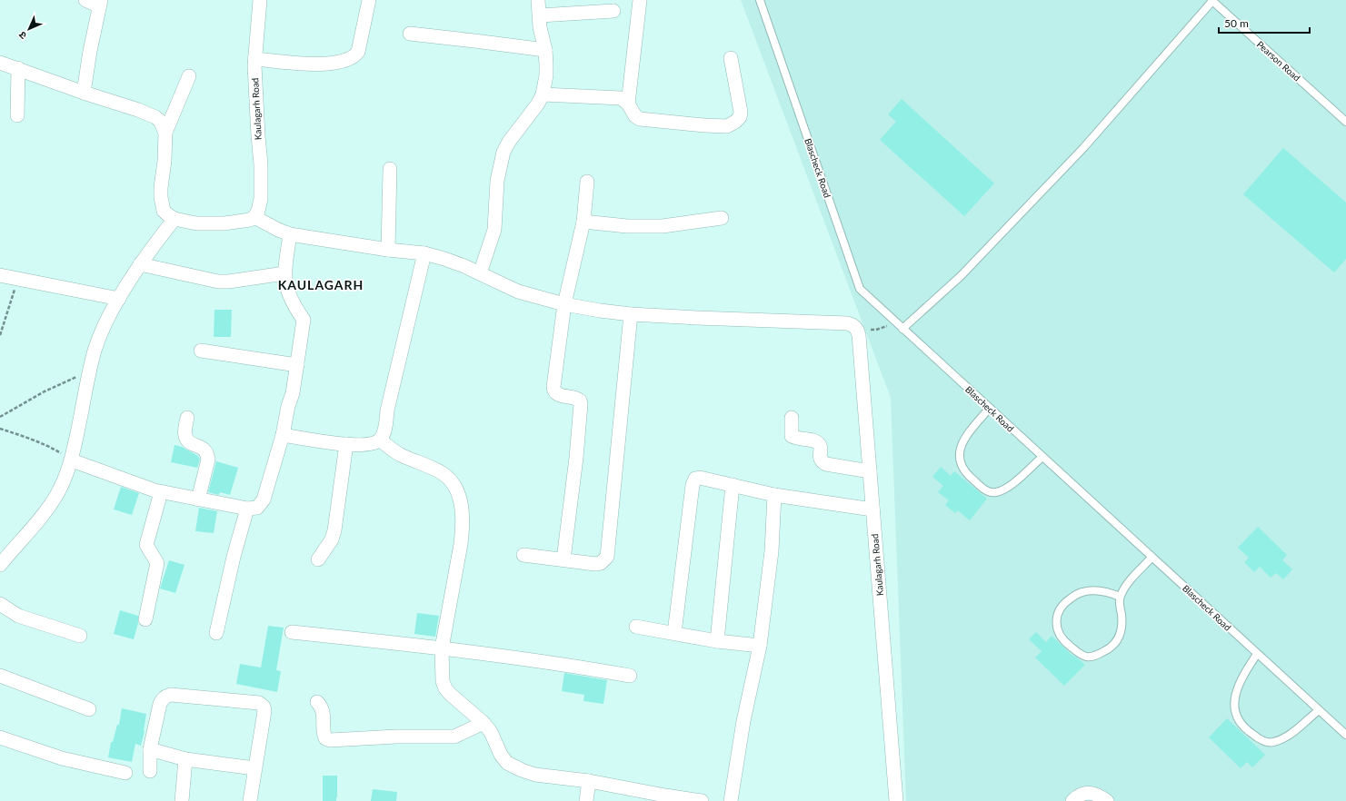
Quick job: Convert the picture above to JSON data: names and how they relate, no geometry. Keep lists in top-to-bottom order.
{
  "streets": {
    "street": ["Kaulagarh Road"],
    "lane": ["Pearson Road", "Blascheck Road"]
  },
  "districts": ["KAULAGARH"],
  "scale_bar": "50 m",
  "north": "bottom left"
}
